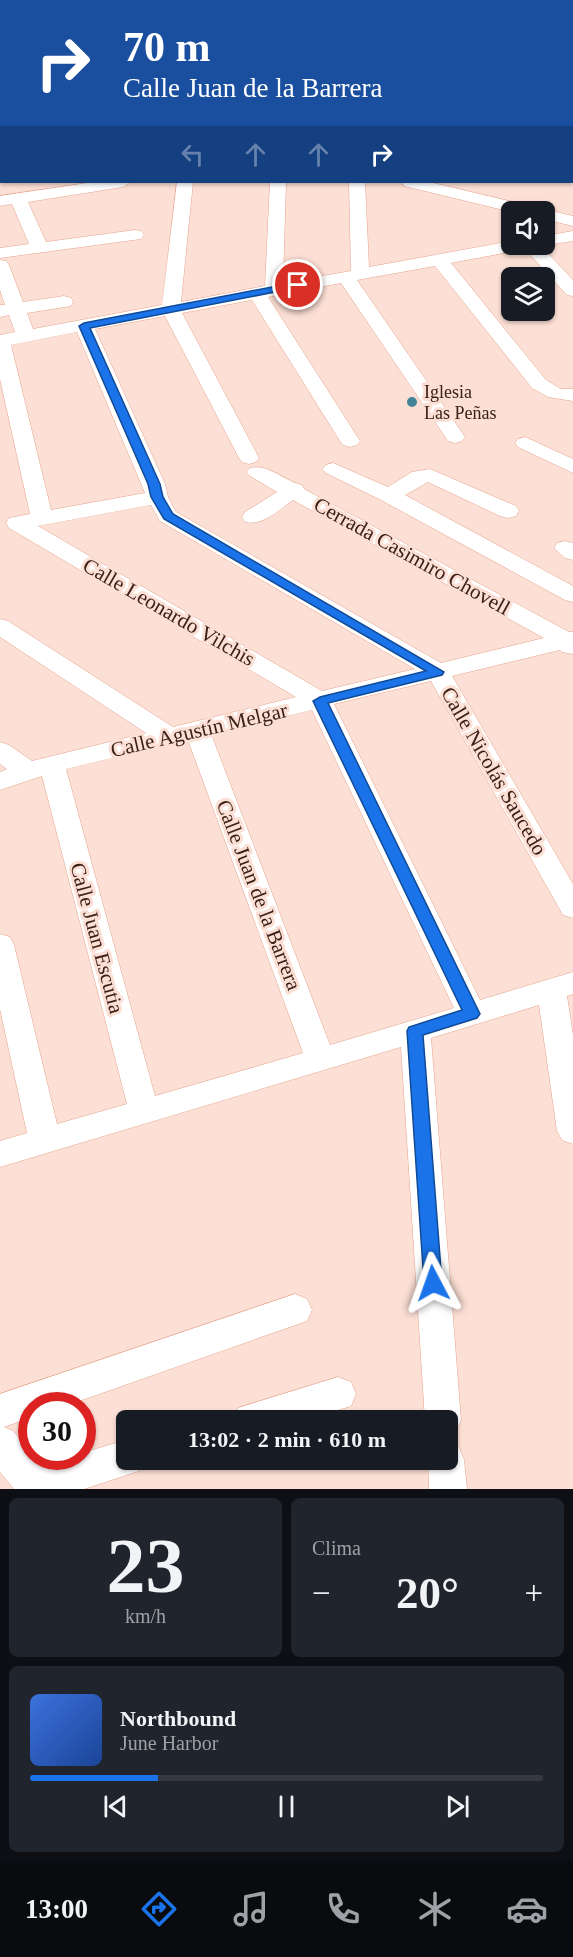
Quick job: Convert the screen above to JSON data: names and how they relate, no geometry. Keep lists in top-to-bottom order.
{
  "streets": {
    "street": [
      "Cerrada Casimiro Chovell",
      "Calle Leonardo Vilchis",
      "Calle Agustín Melgar",
      "Calle Nicolás Saucedo",
      "Calle Juan de la Barrera",
      "Calle Juan Escutia"
    ]
  },
  "crossings": [
    ["Cerrada Casimiro Chovell", "Calle Agustín Melgar"],
    ["Calle Leonardo Vilchis", "Calle Agustín Melgar"],
    ["Calle Agustín Melgar", "Calle Nicolás Saucedo"],
    ["Calle Agustín Melgar", "Calle Juan de la Barrera"],
    ["Calle Agustín Melgar", "Calle Juan Escutia"]
  ],
  "places": ["Iglesia Las Peñas"],
  "page": {
    "turn": ["70 m", "Calle Juan de la Barrera"],
    "limit": "30",
    "trip": "13:02 · 2 min · 610 m",
    "tile": [
      ["23", "km/h"],
      "Clima"
    ],
    "heat": ["−", "20°", "+"],
    "song": ["Northbound", "June Harbor"],
    "tabs": "13:00"
  }
}
